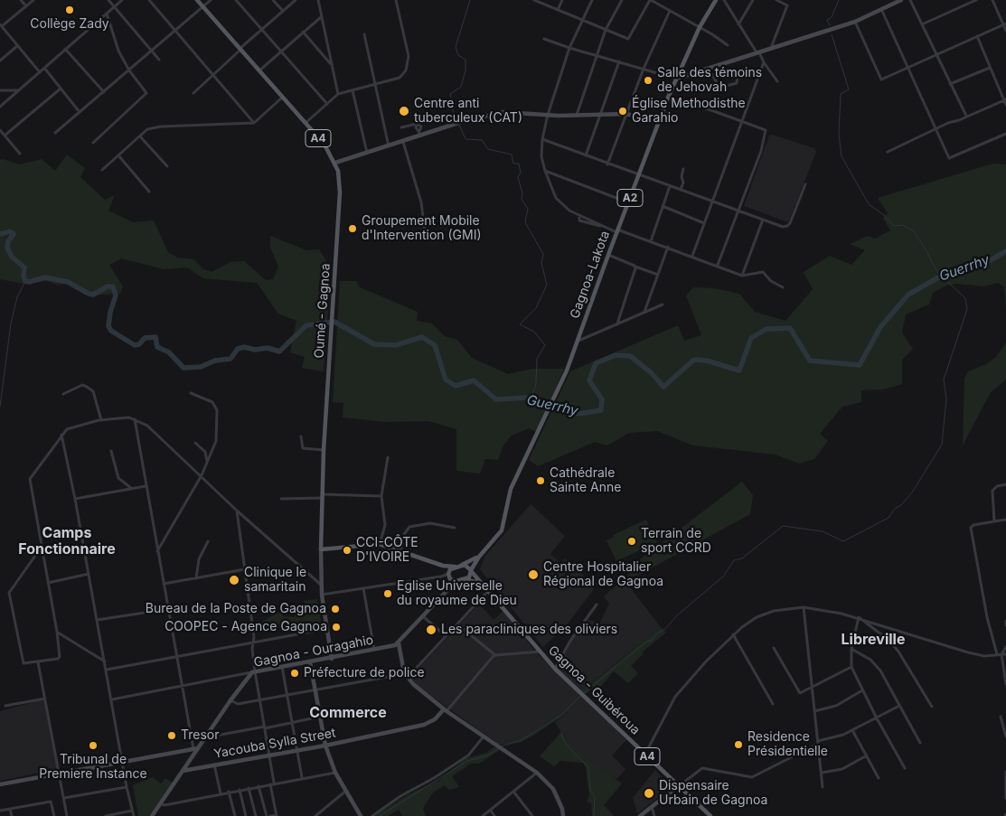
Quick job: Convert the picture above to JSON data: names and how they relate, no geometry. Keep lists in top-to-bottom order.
{
  "streets": {
    "main road": [
      "A4",
      "A2",
      "Gagnoa-Lakota",
      "Oumé - Gagnoa",
      "Gagnoa - Guibéroua"
    ],
    "street": ["Gagnoa - Ouragahio", "Yacouba Sylla Street"]
  },
  "crossings": [
    ["Gagnoa-Lakota", "Gagnoa - Guibéroua"],
    ["Gagnoa - Ouragahio", "Yacouba Sylla Street"]
  ],
  "districts": ["Camps Fonctionnaire", "Libreville", "Commerce"],
  "water": ["Guerrhy"],
  "places": [
    "Collège Zady",
    "Salle des témoins de Jehovah",
    "Centre anti tuberculeux (CAT)",
    "Église Methodisthe Garahio",
    "Groupement Mobile d'Intervention (GMI)",
    "Cathédrale Sainte Anne",
    "Terrain de sport CCRD",
    "CCI-CÔTE D'IVOIRE",
    "Centre Hospitalier Régional de Gagnoa",
    "Clinique le samaritain",
    "Eglise Universelle du royaume de Dieu",
    "Bureau de la Poste de Gagnoa",
    "COOPEC - Agence Gagnoa",
    "Les paracliniques des oliviers",
    "Préfecture de police",
    "Tresor",
    "Residence Présidentielle",
    "Tribunal de Premiere Instance",
    "Dispensaire Urbain de Gagnoa"
  ]
}
